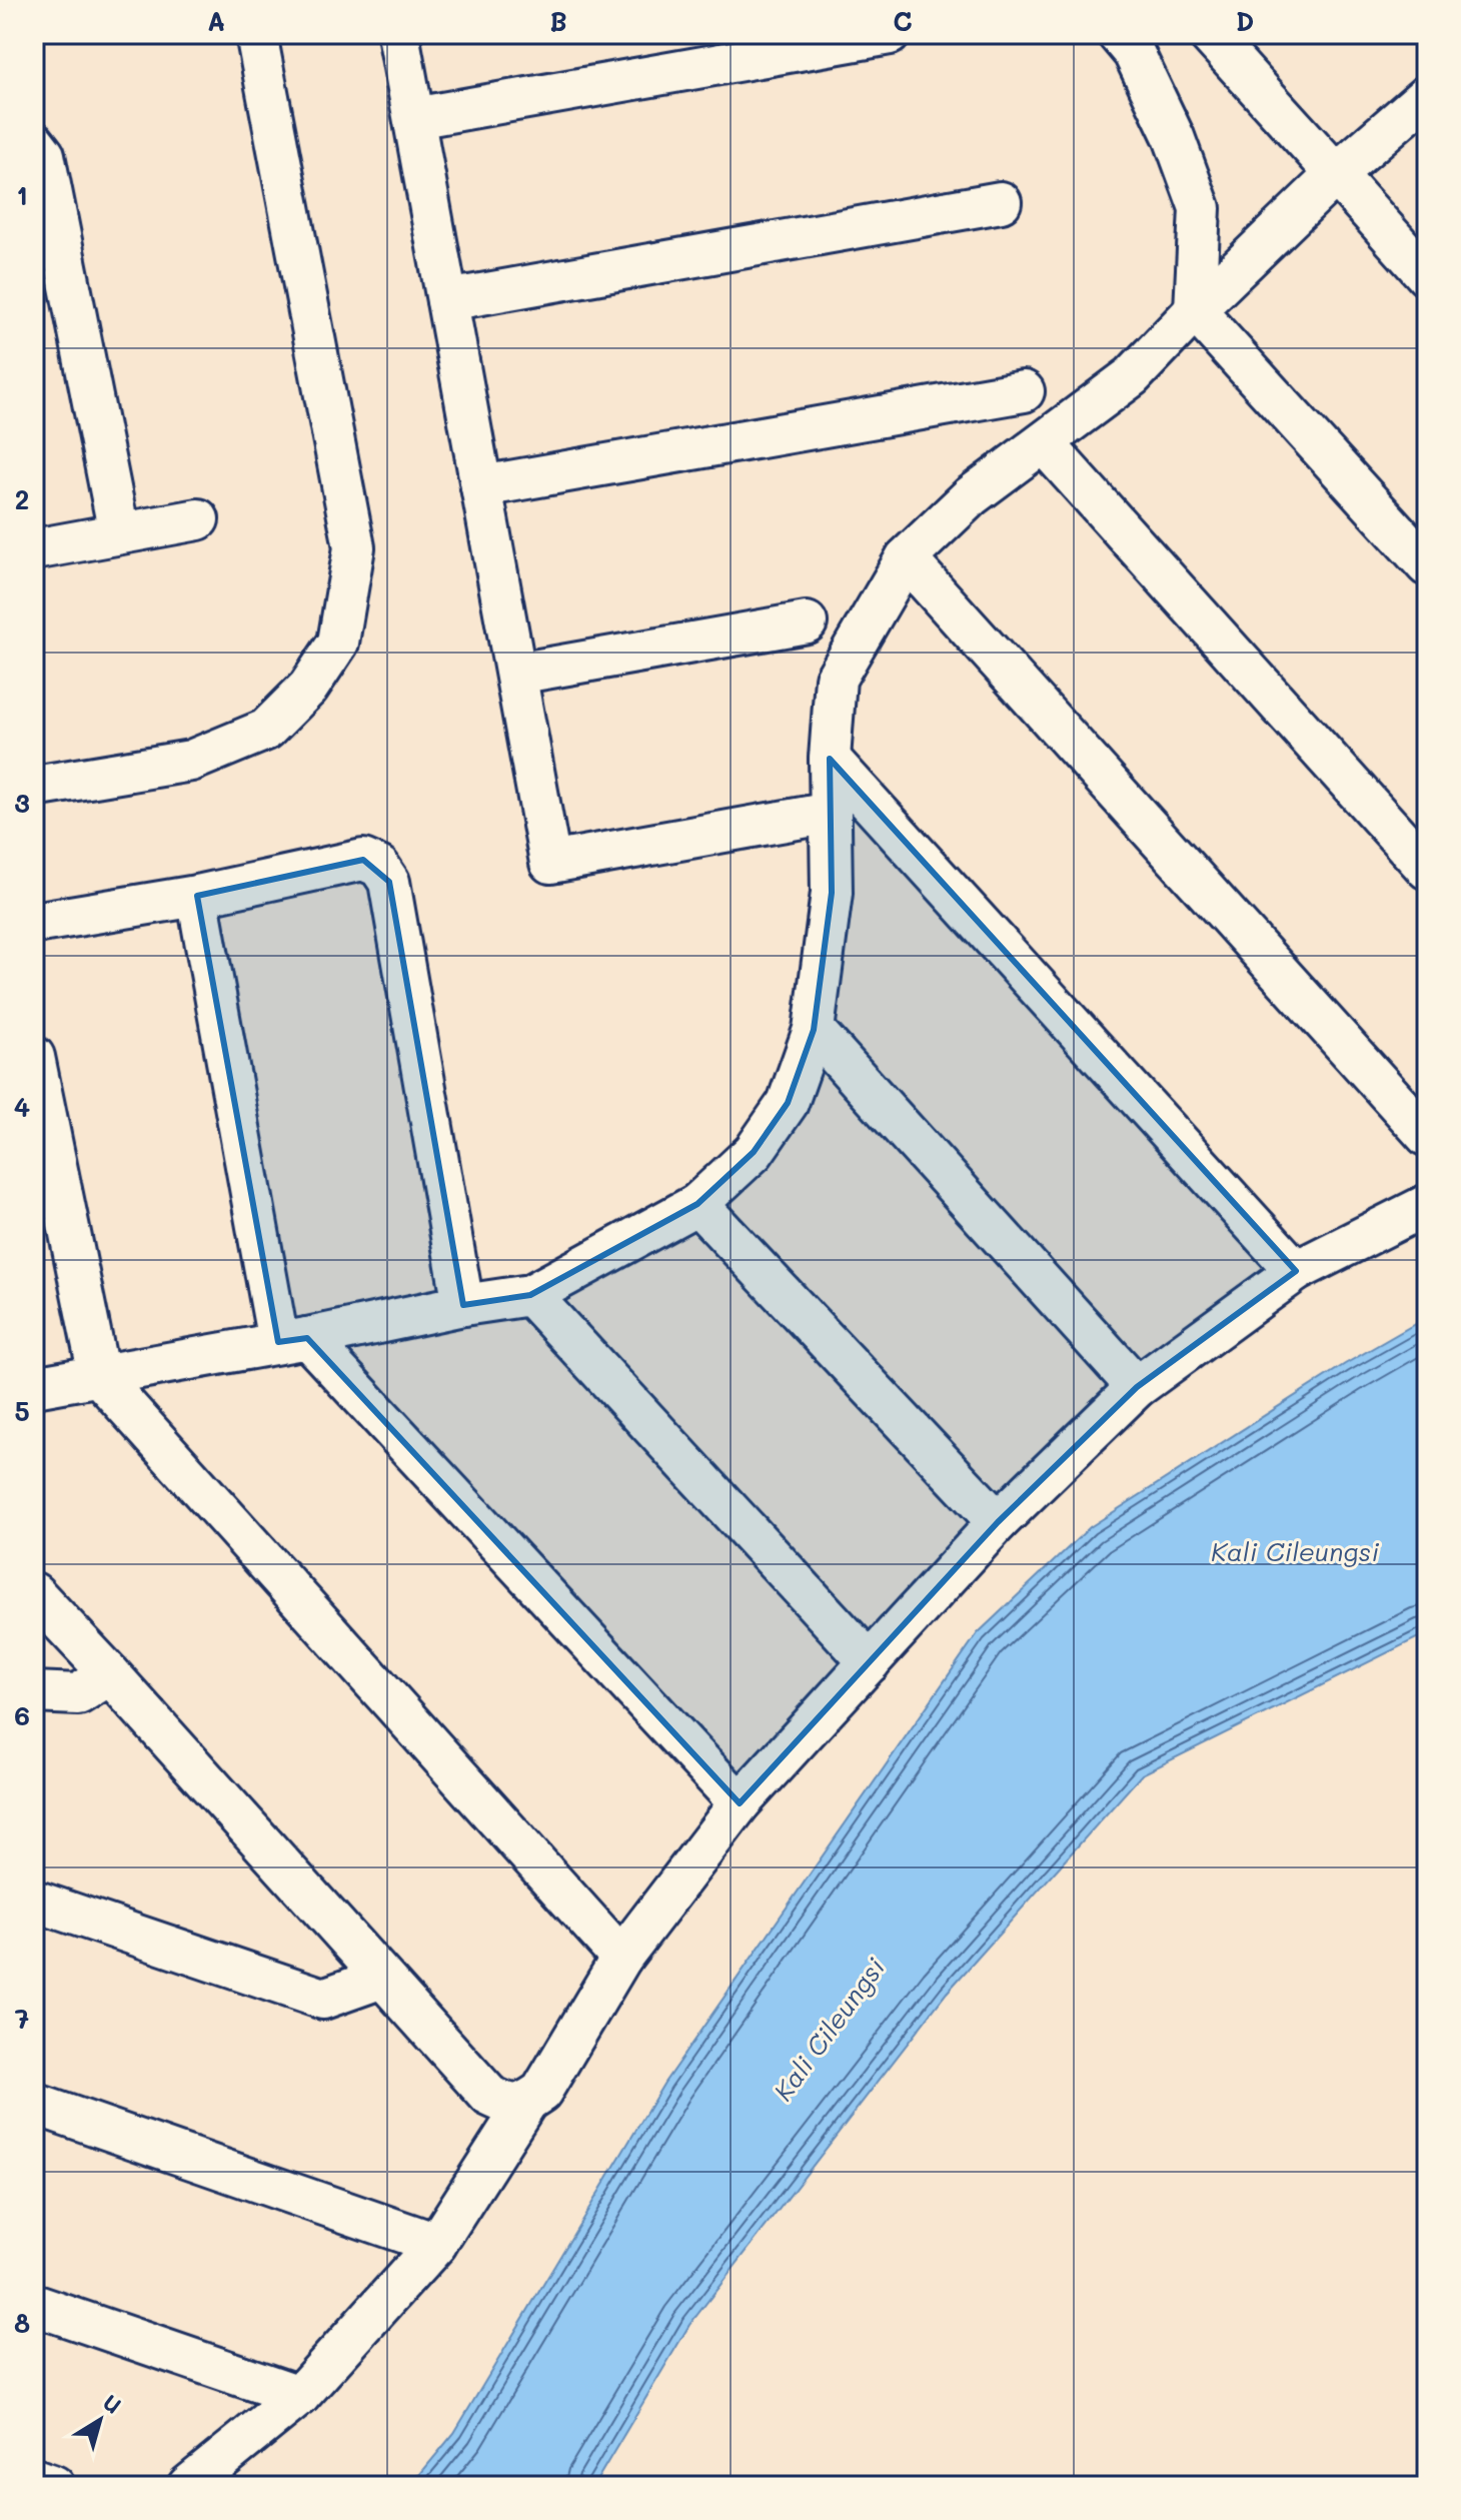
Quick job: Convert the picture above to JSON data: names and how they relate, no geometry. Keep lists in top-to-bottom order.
{
  "water": ["Kali Cileungsi"],
  "north": "top right",
  "grid": {
    "columns": [
      "A",
      "B",
      "C",
      "D"
    ],
    "rows": [
      "1",
      "2",
      "3",
      "4",
      "5",
      "6",
      "7",
      "8"
    ]
  }
}
